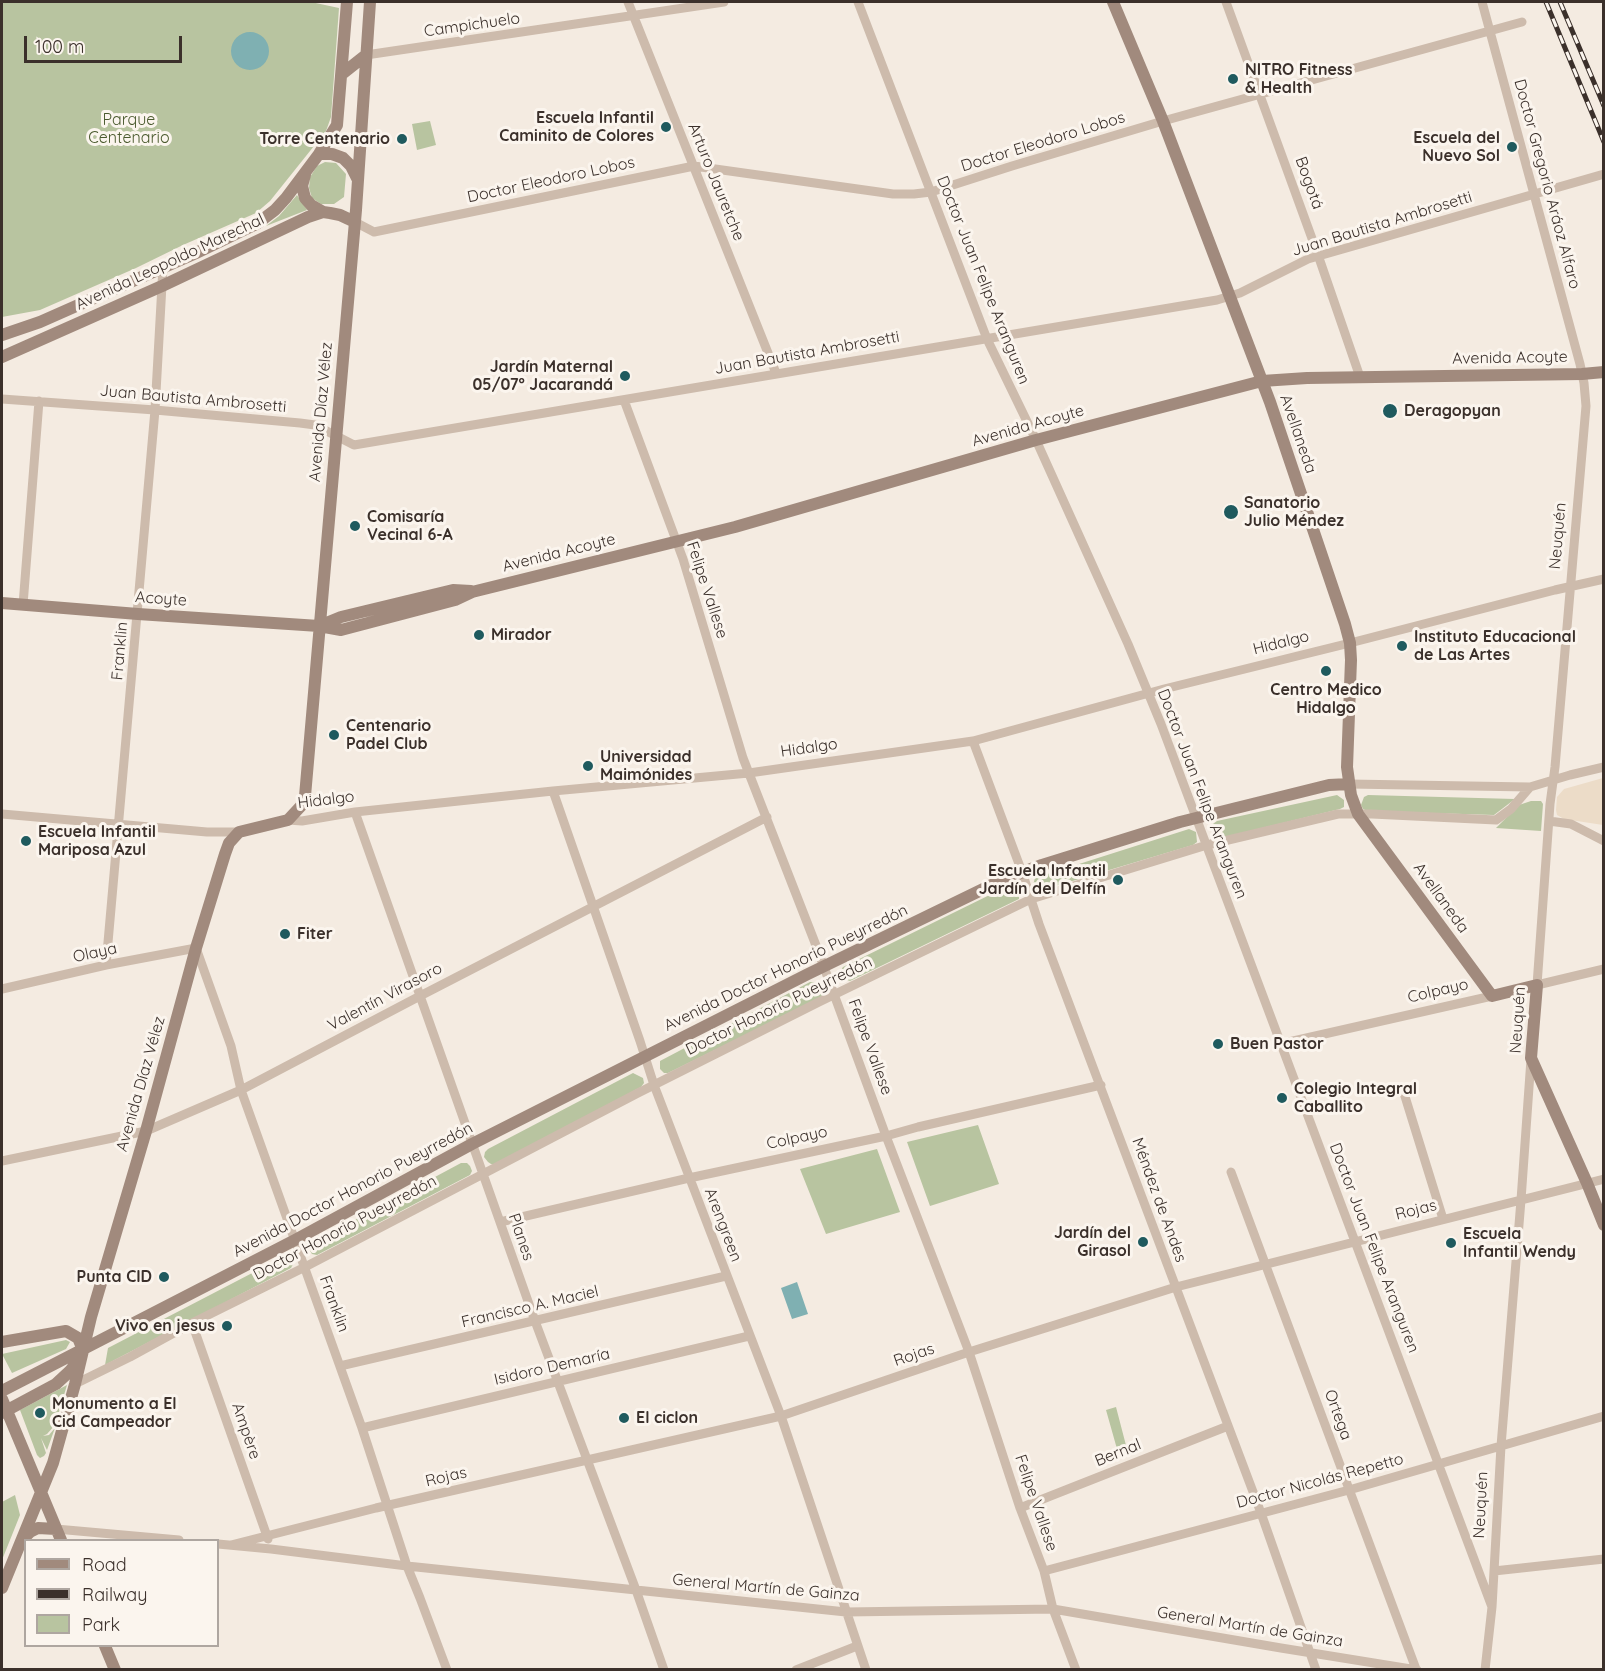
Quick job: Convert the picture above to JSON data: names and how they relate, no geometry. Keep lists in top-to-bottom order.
{
  "streets": {
    "main road": [
      "Avenida Leopoldo Marechal",
      "Avenida Acoyte",
      "Avenida Díaz Vélez",
      "Avellaneda",
      "Neuquén",
      "Acoyte",
      "Hidalgo",
      "Avenida Doctor Honorio Pueyrredón",
      "Colpayo"
    ],
    "street": [
      "Campichuelo",
      "Doctor Eleodoro Lobos",
      "Arturo Jauretche",
      "Bogotá",
      "Doctor Gregorio Aráoz Alfaro",
      "Juan Bautista Ambrosetti",
      "Doctor Juan Felipe Aranguren",
      "Felipe Vallese",
      "Franklin",
      "Olaya",
      "Valentín Virasoro",
      "Doctor Honorio Pueyrredón",
      "Méndez de Andes",
      "Rojas",
      "Arengreen",
      "Planes",
      "Francisco A. Maciel",
      "Isidoro Demaría",
      "Ortega",
      "Ampère",
      "Bernal",
      "Doctor Nicolás Repetto",
      "General Martín de Gainza"
    ]
  },
  "crossings": [
    ["Campichuelo", "Arturo Jauretche"],
    ["Campichuelo", "Avenida Díaz Vélez"],
    ["Doctor Eleodoro Lobos", "Arturo Jauretche"],
    ["Doctor Eleodoro Lobos", "Bogotá"],
    ["Doctor Eleodoro Lobos", "Doctor Gregorio Aráoz Alfaro"],
    ["Doctor Eleodoro Lobos", "Doctor Juan Felipe Aranguren"],
    ["Doctor Eleodoro Lobos", "Avenida Díaz Vélez"],
    ["Doctor Eleodoro Lobos", "Avellaneda"],
    ["Arturo Jauretche", "Juan Bautista Ambrosetti"],
    ["Bogotá", "Juan Bautista Ambrosetti"],
    ["Bogotá", "Avenida Acoyte"],
    ["Doctor Gregorio Aráoz Alfaro", "Juan Bautista Ambrosetti"],
    ["Doctor Gregorio Aráoz Alfaro", "Avenida Acoyte"],
    ["Doctor Gregorio Aráoz Alfaro", "Neuquén"],
    ["Juan Bautista Ambrosetti", "Doctor Juan Felipe Aranguren"],
    ["Juan Bautista Ambrosetti", "Avenida Díaz Vélez"],
    ["Juan Bautista Ambrosetti", "Avellaneda"],
    ["Juan Bautista Ambrosetti", "Felipe Vallese"],
    ["Juan Bautista Ambrosetti", "Franklin"],
    ["Avenida Leopoldo Marechal", "Franklin"],
    ["Doctor Juan Felipe Aranguren", "Avenida Acoyte"],
    ["Doctor Juan Felipe Aranguren", "Neuquén"],
    ["Doctor Juan Felipe Aranguren", "Hidalgo"],
    ["Doctor Juan Felipe Aranguren", "Avenida Doctor Honorio Pueyrredón"],
    ["Doctor Juan Felipe Aranguren", "Colpayo"],
    ["Doctor Juan Felipe Aranguren", "Doctor Honorio Pueyrredón"],
    ["Doctor Juan Felipe Aranguren", "Rojas"],
    ["Doctor Juan Felipe Aranguren", "Doctor Nicolás Repetto"],
    ["Avenida Acoyte", "Avenida Díaz Vélez"],
    ["Avenida Acoyte", "Avellaneda"],
    ["Avenida Acoyte", "Neuquén"],
    ["Avenida Acoyte", "Felipe Vallese"],
    ["Avenida Acoyte", "Acoyte"],
    ["Avenida Díaz Vélez", "Acoyte"],
    ["Avenida Díaz Vélez", "Hidalgo"],
    ["Avenida Díaz Vélez", "Franklin"],
    ["Avenida Díaz Vélez", "Olaya"],
    ["Avenida Díaz Vélez", "Avenida Doctor Honorio Pueyrredón"],
    ["Avenida Díaz Vélez", "Valentín Virasoro"],
    ["Avenida Díaz Vélez", "Doctor Honorio Pueyrredón"],
    ["Avellaneda", "Hidalgo"],
    ["Avellaneda", "Avenida Doctor Honorio Pueyrredón"],
    ["Avellaneda", "Colpayo"],
    ["Avellaneda", "Doctor Honorio Pueyrredón"],
    ["Neuquén", "Hidalgo"],
    ["Neuquén", "Avenida Doctor Honorio Pueyrredón"],
    ["Neuquén", "Colpayo"],
    ["Neuquén", "Rojas"],
    ["Neuquén", "Doctor Nicolás Repetto"],
    ["Felipe Vallese", "Hidalgo"],
    ["Felipe Vallese", "Avenida Doctor Honorio Pueyrredón"],
    ["Felipe Vallese", "Colpayo"],
    ["Felipe Vallese", "Valentín Virasoro"],
    ["Felipe Vallese", "Doctor Honorio Pueyrredón"],
    ["Felipe Vallese", "Rojas"],
    ["Felipe Vallese", "Bernal"],
    ["Felipe Vallese", "Doctor Nicolás Repetto"],
    ["Felipe Vallese", "General Martín de Gainza"],
    ["Acoyte", "Franklin"],
    ["Hidalgo", "Franklin"],
    ["Hidalgo", "Méndez de Andes"],
    ["Hidalgo", "Arengreen"],
    ["Hidalgo", "Planes"],
    ["Franklin", "Olaya"],
    ["Franklin", "Avenida Doctor Honorio Pueyrredón"],
    ["Franklin", "Valentín Virasoro"],
    ["Franklin", "Doctor Honorio Pueyrredón"],
    ["Franklin", "Rojas"],
    ["Franklin", "Francisco A. Maciel"],
    ["Franklin", "Isidoro Demaría"],
    ["Franklin", "General Martín de Gainza"],
    ["Avenida Doctor Honorio Pueyrredón", "Doctor Honorio Pueyrredón"],
    ["Avenida Doctor Honorio Pueyrredón", "Méndez de Andes"],
    ["Avenida Doctor Honorio Pueyrredón", "Arengreen"],
    ["Avenida Doctor Honorio Pueyrredón", "Planes"],
    ["Colpayo", "Méndez de Andes"],
    ["Colpayo", "Arengreen"],
    ["Colpayo", "Planes"],
    ["Valentín Virasoro", "Arengreen"],
    ["Valentín Virasoro", "Planes"],
    ["Doctor Honorio Pueyrredón", "Méndez de Andes"],
    ["Doctor Honorio Pueyrredón", "Arengreen"],
    ["Doctor Honorio Pueyrredón", "Planes"],
    ["Doctor Honorio Pueyrredón", "Ampère"],
    ["Méndez de Andes", "Rojas"],
    ["Méndez de Andes", "Bernal"],
    ["Méndez de Andes", "Doctor Nicolás Repetto"],
    ["Méndez de Andes", "General Martín de Gainza"],
    ["Rojas", "Arengreen"],
    ["Rojas", "Planes"],
    ["Rojas", "Ortega"],
    ["Rojas", "Ampère"],
    ["Rojas", "General Martín de Gainza"],
    ["Arengreen", "Francisco A. Maciel"],
    ["Arengreen", "Isidoro Demaría"],
    ["Arengreen", "General Martín de Gainza"],
    ["Planes", "Francisco A. Maciel"],
    ["Planes", "Isidoro Demaría"],
    ["Planes", "General Martín de Gainza"],
    ["Ortega", "Doctor Nicolás Repetto"],
    ["Ortega", "General Martín de Gainza"],
    ["Ampère", "General Martín de Gainza"]
  ],
  "parks": ["Parque Centenario"],
  "places": [
    "NITRO Fitness & Health",
    "Escuela Infantil Caminito de Colores",
    "Torre Centenario",
    "Escuela del Nuevo Sol",
    "Jardín Maternal 05/07° Jacarandá",
    "Deragopyan",
    "Sanatorio Julio Méndez",
    "Comisaría Vecinal 6-A",
    "Mirador",
    "Instituto Educacional de Las Artes",
    "Centro Medico Hidalgo",
    "Centenario Padel Club",
    "Universidad Maimónides",
    "Escuela Infantil Mariposa Azul",
    "Escuela Infantil Jardín del Delfín",
    "Fiter",
    "Buen Pastor",
    "Colegio Integral Caballito",
    "Jardín del Girasol",
    "Escuela Infantil Wendy",
    "Punta CID",
    "Vivo en jesus",
    "Monumento a El Cid Campeador",
    "El ciclon"
  ],
  "legend": ["Road", "Railway", "Park"],
  "scale_bar": "100 m"
}
